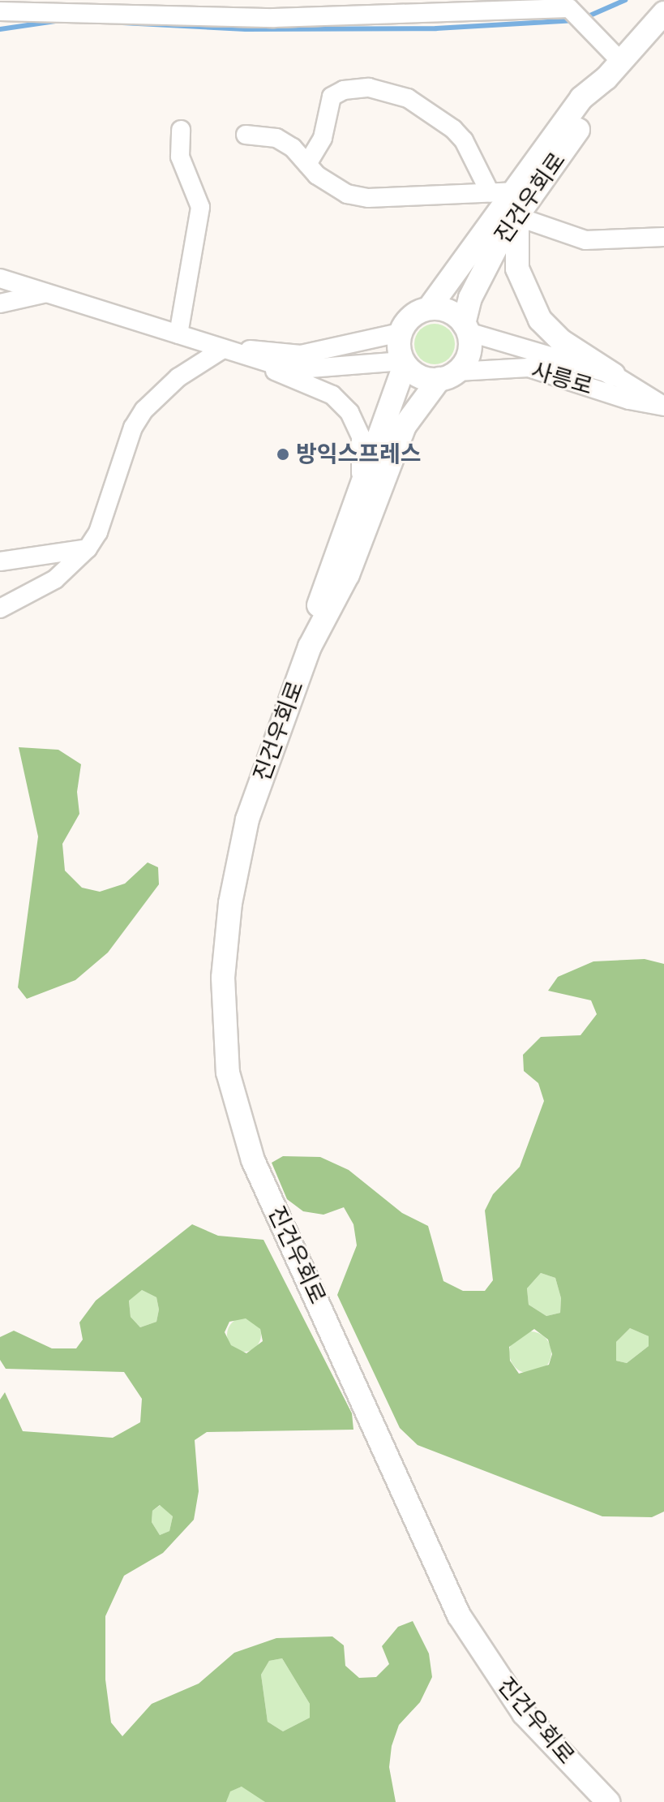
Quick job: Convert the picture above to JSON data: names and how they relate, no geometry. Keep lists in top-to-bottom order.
{
  "streets": {
    "main road": ["진건우회로"],
    "street": ["사릉로"]
  },
  "crossings": [
    ["진건우회로", "사릉로"]
  ],
  "places": ["방익스프레스"]
}
